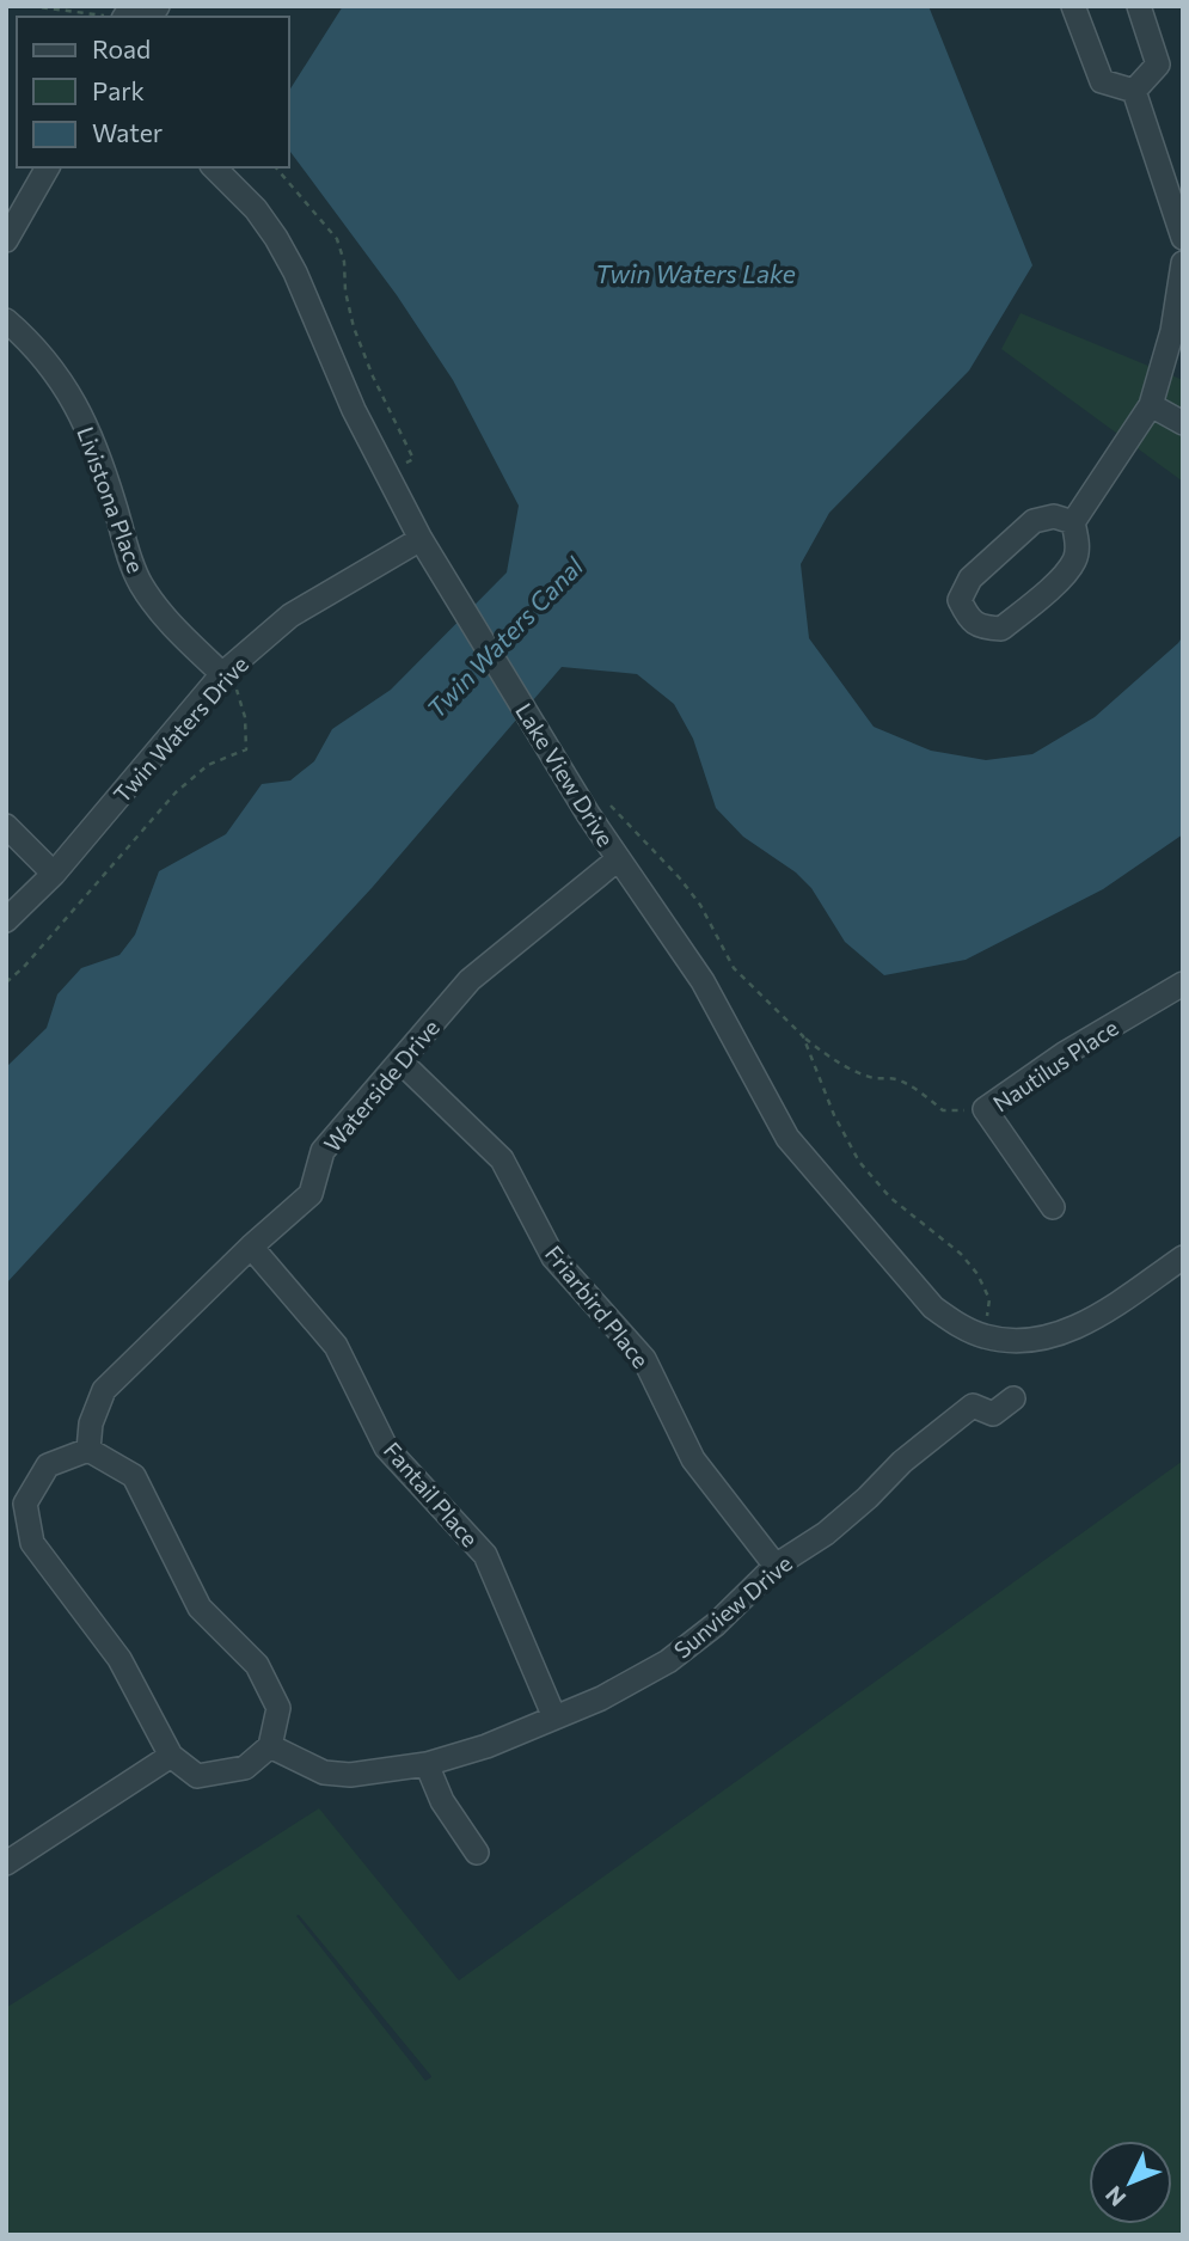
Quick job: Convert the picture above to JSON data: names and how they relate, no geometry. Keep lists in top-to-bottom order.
{
  "streets": {
    "street": [
      "Livistona Place",
      "Twin Waters Drive",
      "Lake View Drive",
      "Nautilus Place",
      "Waterside Drive",
      "Friarbird Place",
      "Fantail Place",
      "Sunview Drive"
    ]
  },
  "crossings": [
    ["Livistona Place", "Twin Waters Drive"],
    ["Twin Waters Drive", "Lake View Drive"],
    ["Lake View Drive", "Waterside Drive"],
    ["Waterside Drive", "Friarbird Place"],
    ["Waterside Drive", "Fantail Place"],
    ["Friarbird Place", "Sunview Drive"],
    ["Fantail Place", "Sunview Drive"]
  ],
  "water": ["Twin Waters Lake", "Twin Waters Canal"],
  "legend": ["Road", "Park", "Water"],
  "north": "bottom left"
}
